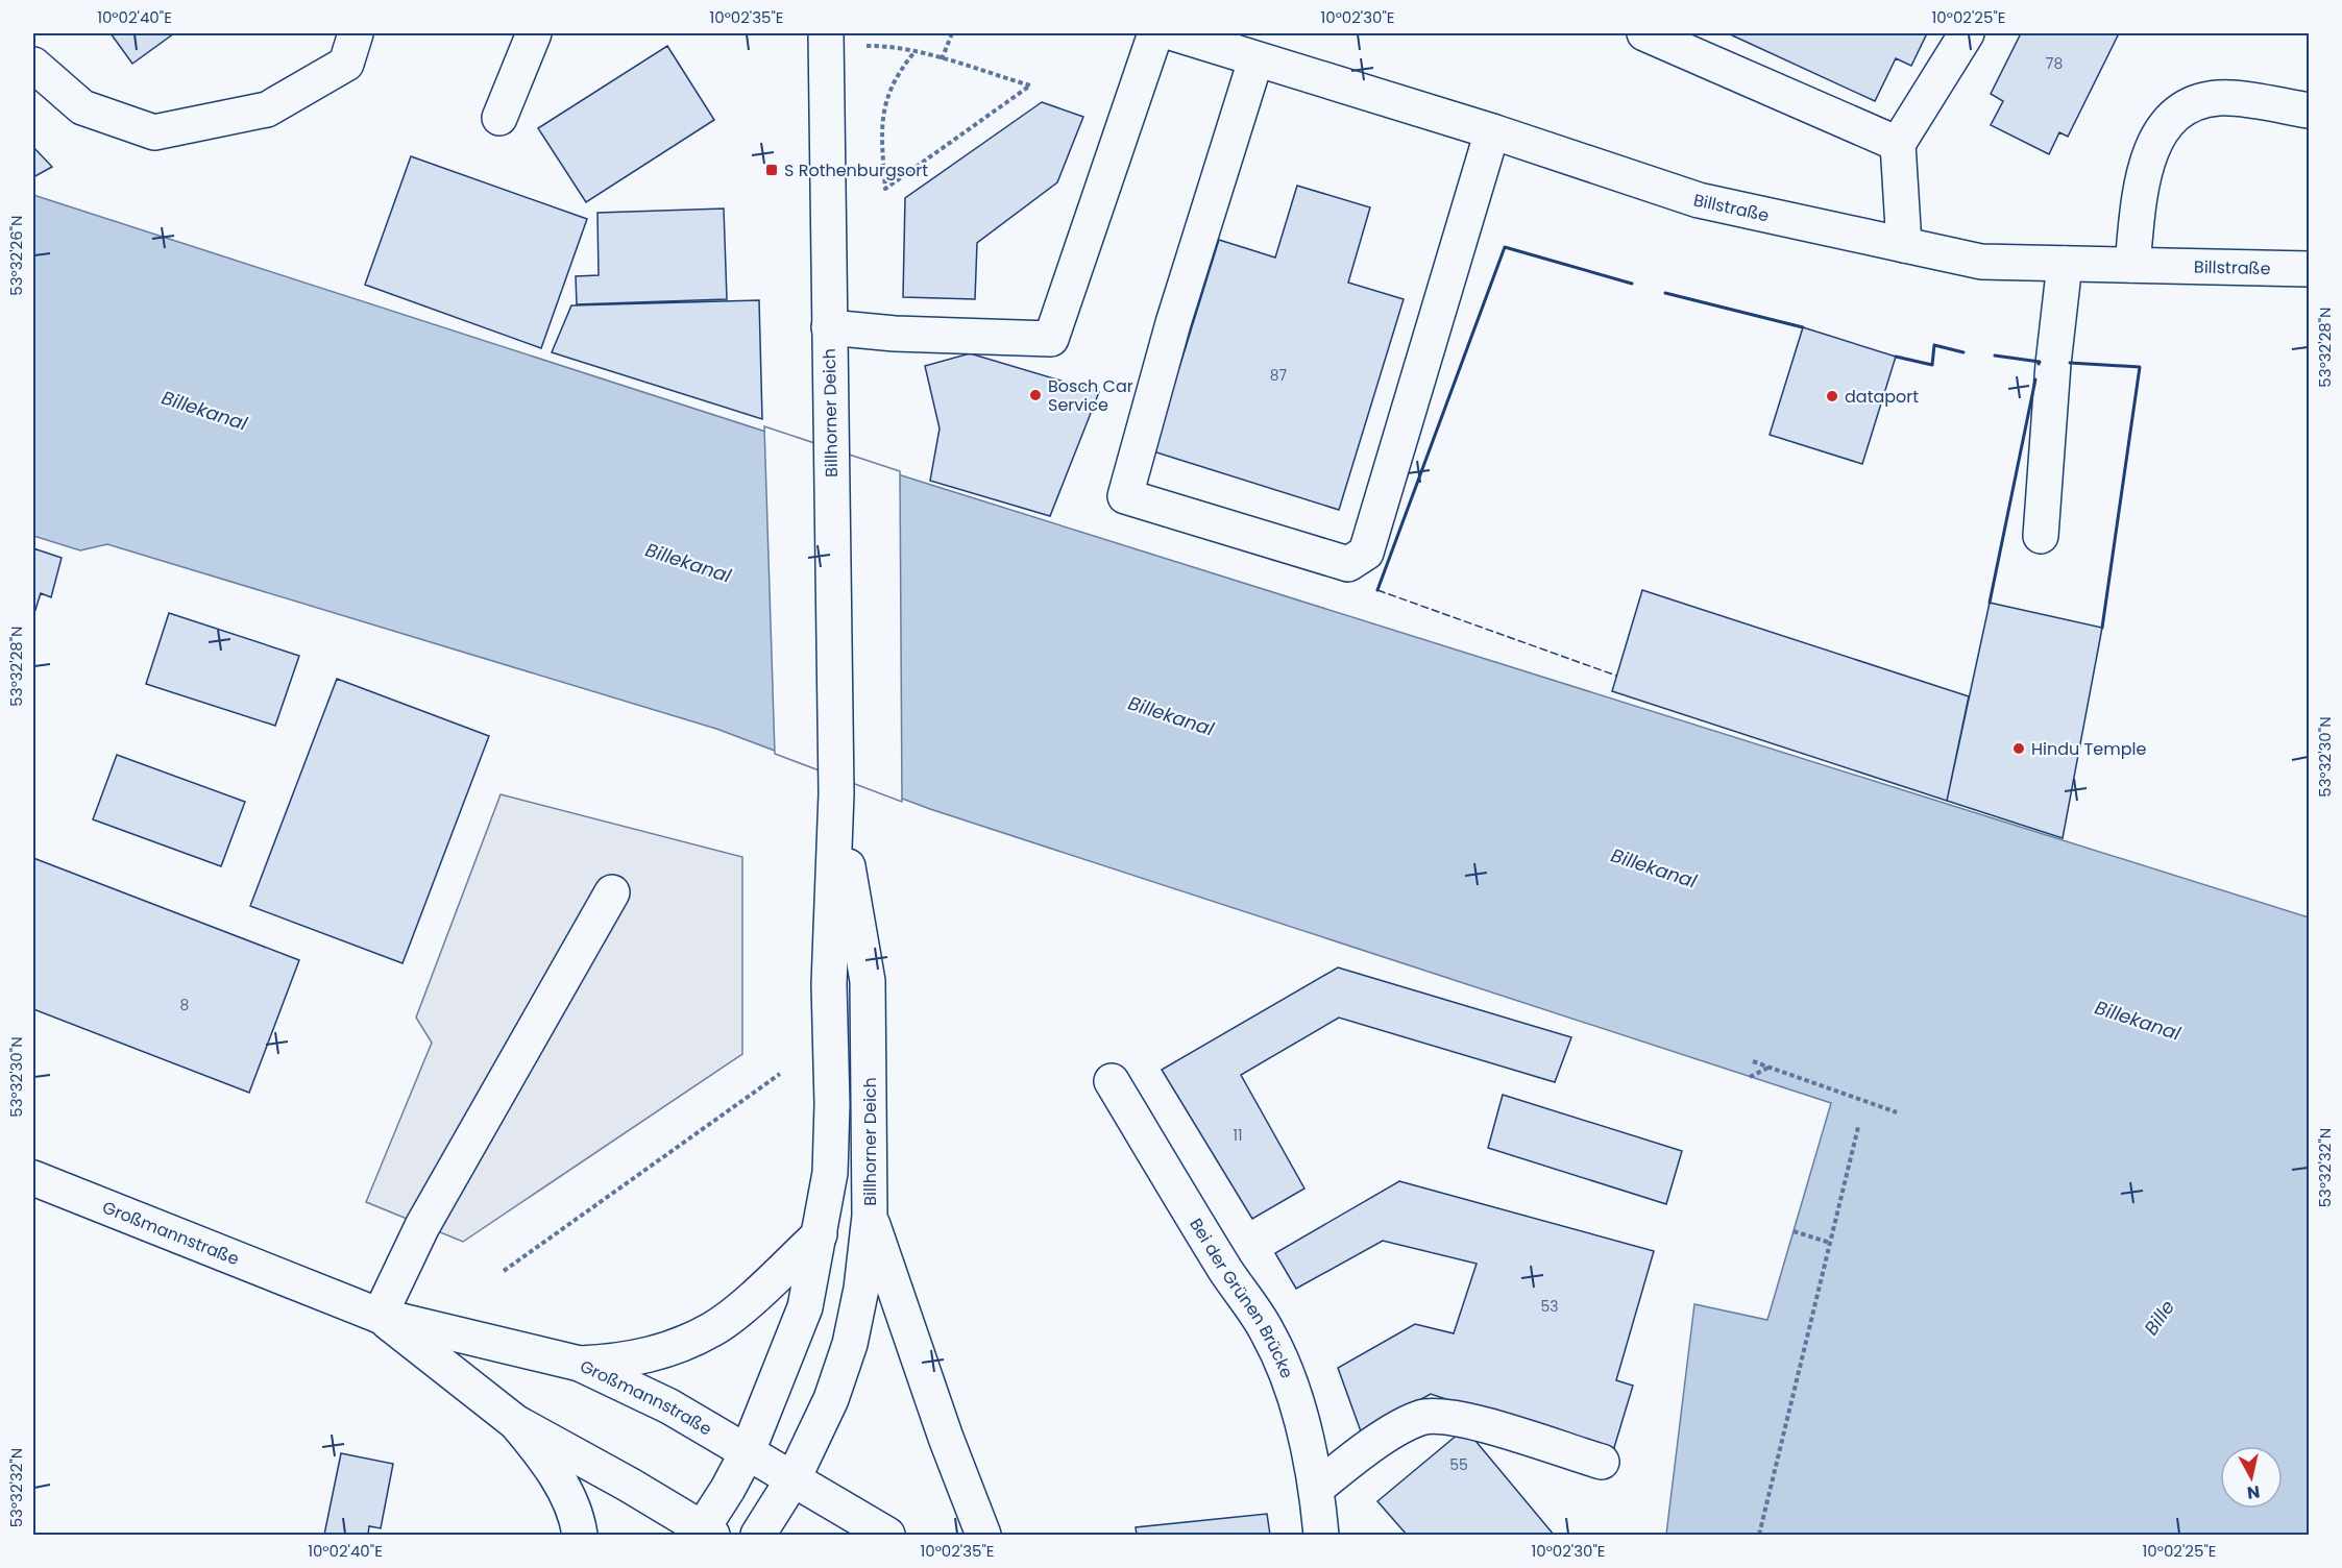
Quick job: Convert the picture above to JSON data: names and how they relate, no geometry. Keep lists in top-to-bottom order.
{
  "streets": {
    "street": [
      "Billstraße",
      "Billhorner Deich",
      "Großmannstraße",
      "Bei der Grünen Brücke"
    ]
  },
  "crossings": [
    ["Billhorner Deich", "Großmannstraße"]
  ],
  "water": ["Billekanal", "Bille"],
  "places": {
    "transit": ["S Rothenburgsort"],
    "other": ["Bosch Car Service", "dataport", "Hindu Temple"]
  },
  "house_numbers": [
    "78",
    "87",
    "8",
    "11",
    "53",
    "55"
  ],
  "north": "bottom",
  "coordinates": [
    "10°02'40\"E",
    "10°02'35\"E",
    "10°02'30\"E",
    "10°02'25\"E",
    "53°32'26\"N",
    "53°32'28\"N",
    "53°32'30\"N",
    "53°32'32\"N"
  ]
}
